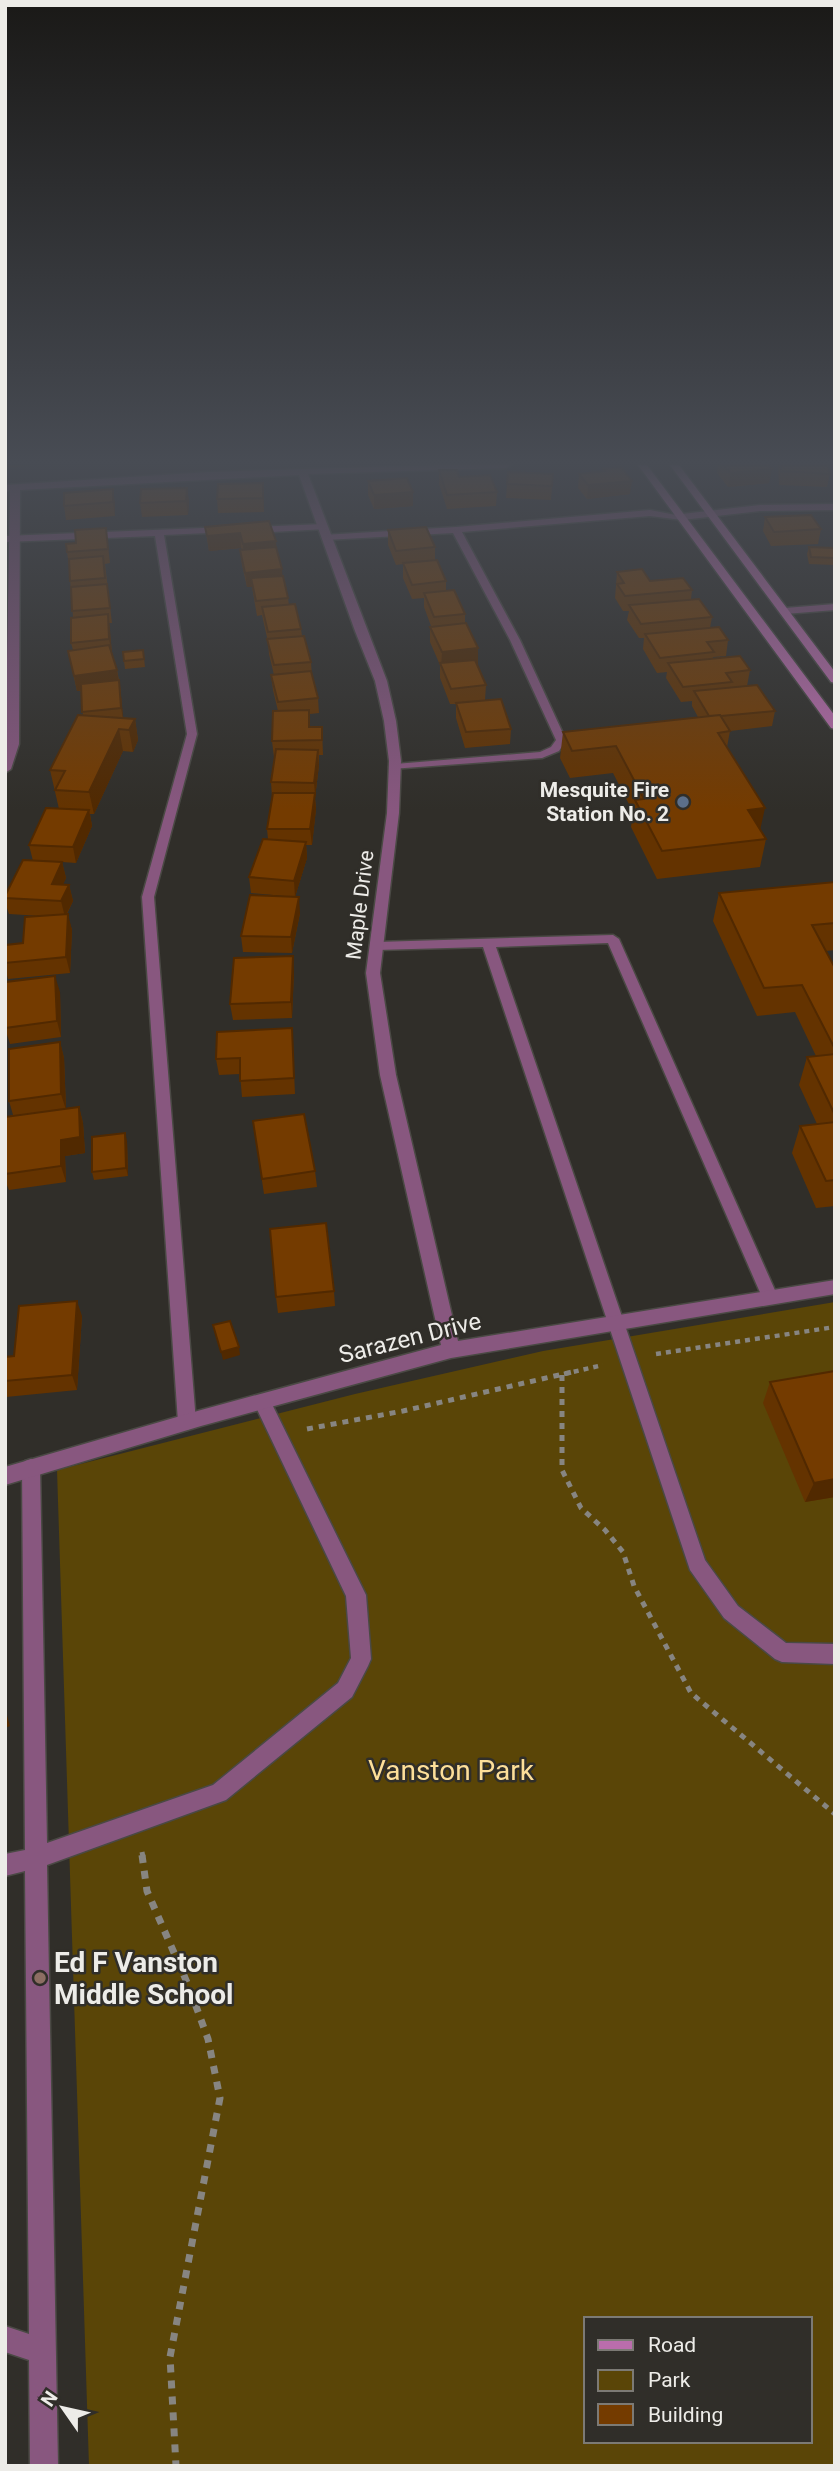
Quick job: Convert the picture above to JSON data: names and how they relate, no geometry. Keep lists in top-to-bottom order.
{
  "streets": {
    "street": ["Maple Drive", "Sarazen Drive"]
  },
  "crossings": [
    ["Maple Drive", "Sarazen Drive"]
  ],
  "parks": ["Vanston Park"],
  "places": ["Mesquite Fire Station No. 2", "Ed F Vanston Middle School"],
  "legend": ["Road", "Park", "Building"],
  "north": "top left"
}
